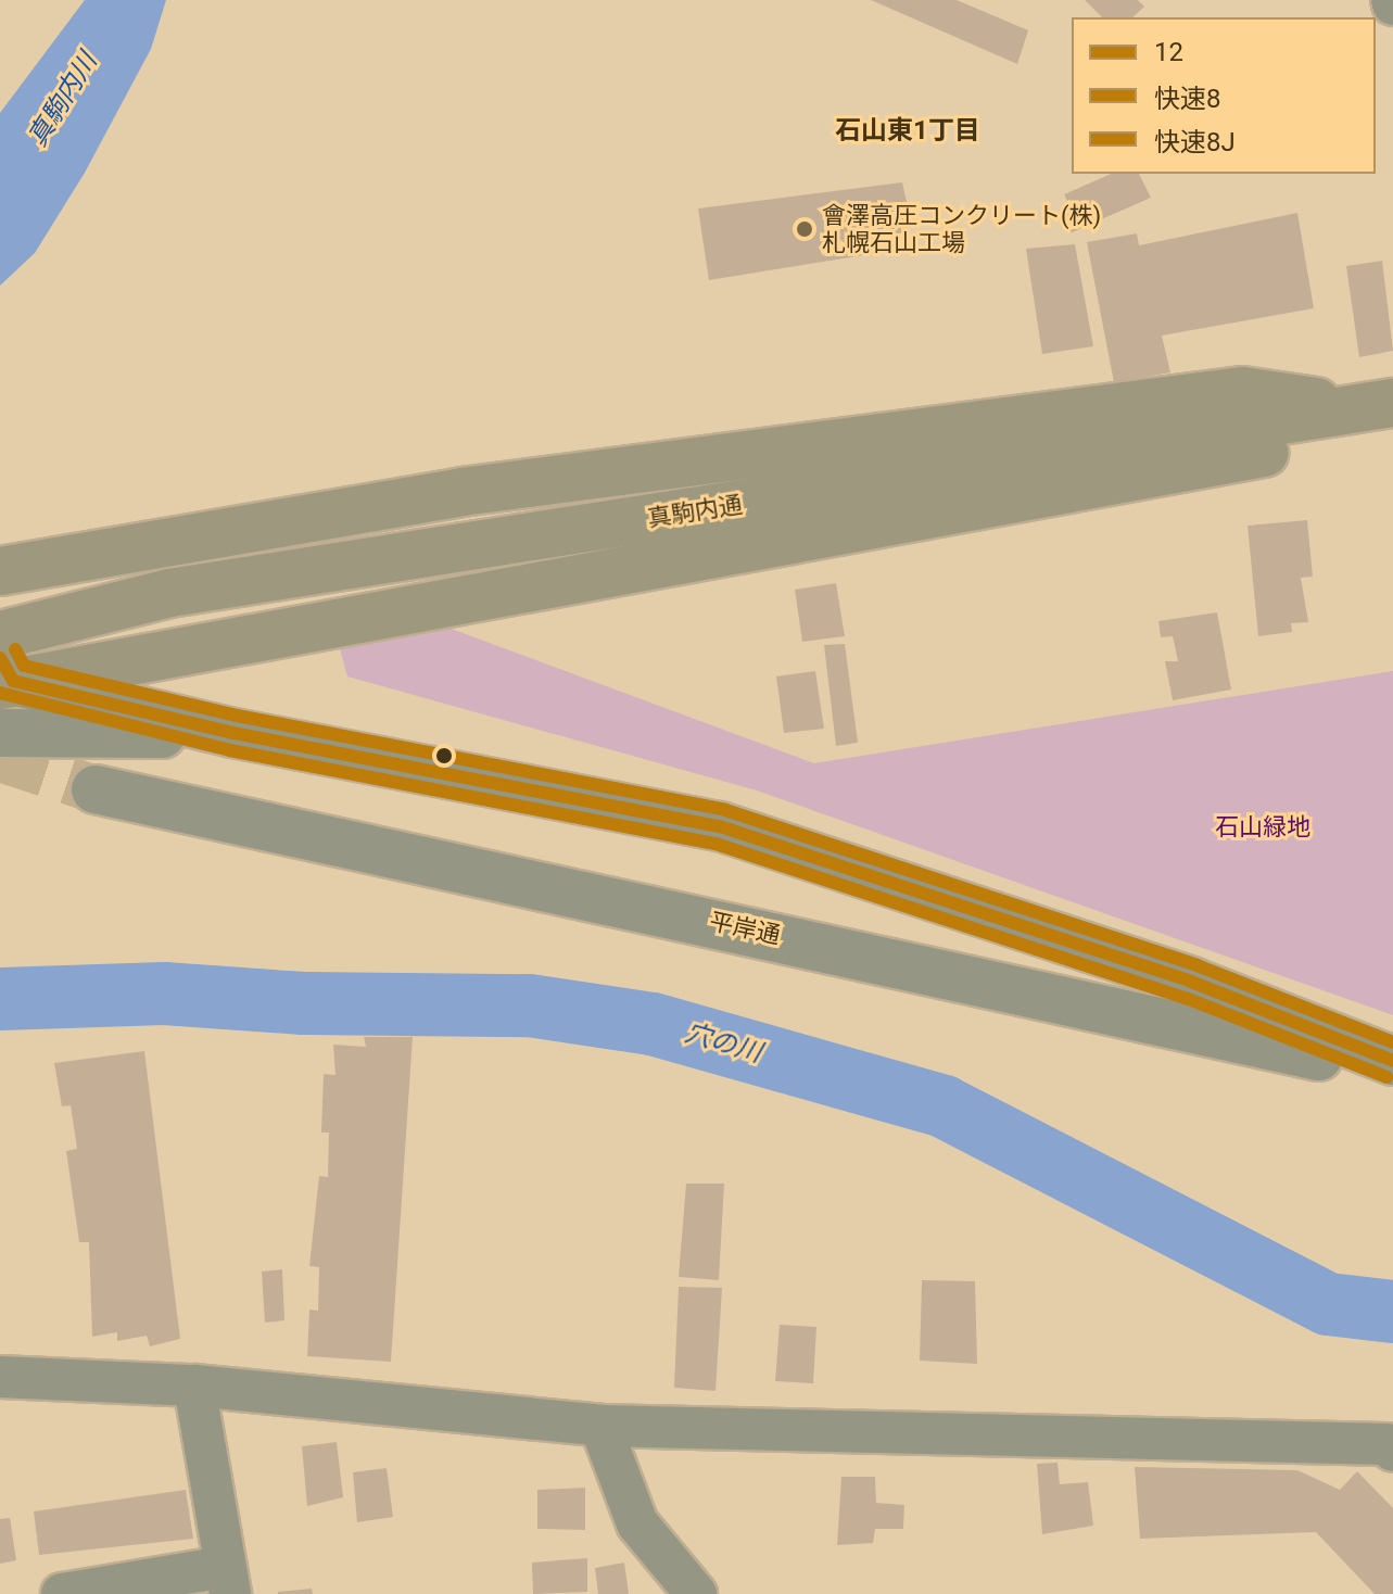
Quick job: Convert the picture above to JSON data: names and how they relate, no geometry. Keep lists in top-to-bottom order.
{
  "streets": {
    "highway": ["真駒内通"],
    "street": ["平岸通"]
  },
  "districts": ["石山東1丁目"],
  "water": ["真駒内川", "穴の川"],
  "parks": ["石山緑地"],
  "places": ["會澤高圧コンクリート(株) 札幌石山工場"],
  "lines": ["transit line 快速8J", "transit line 12", "transit line 快速8"],
  "legend": ["12", "快速8", "快速8J"]
}
